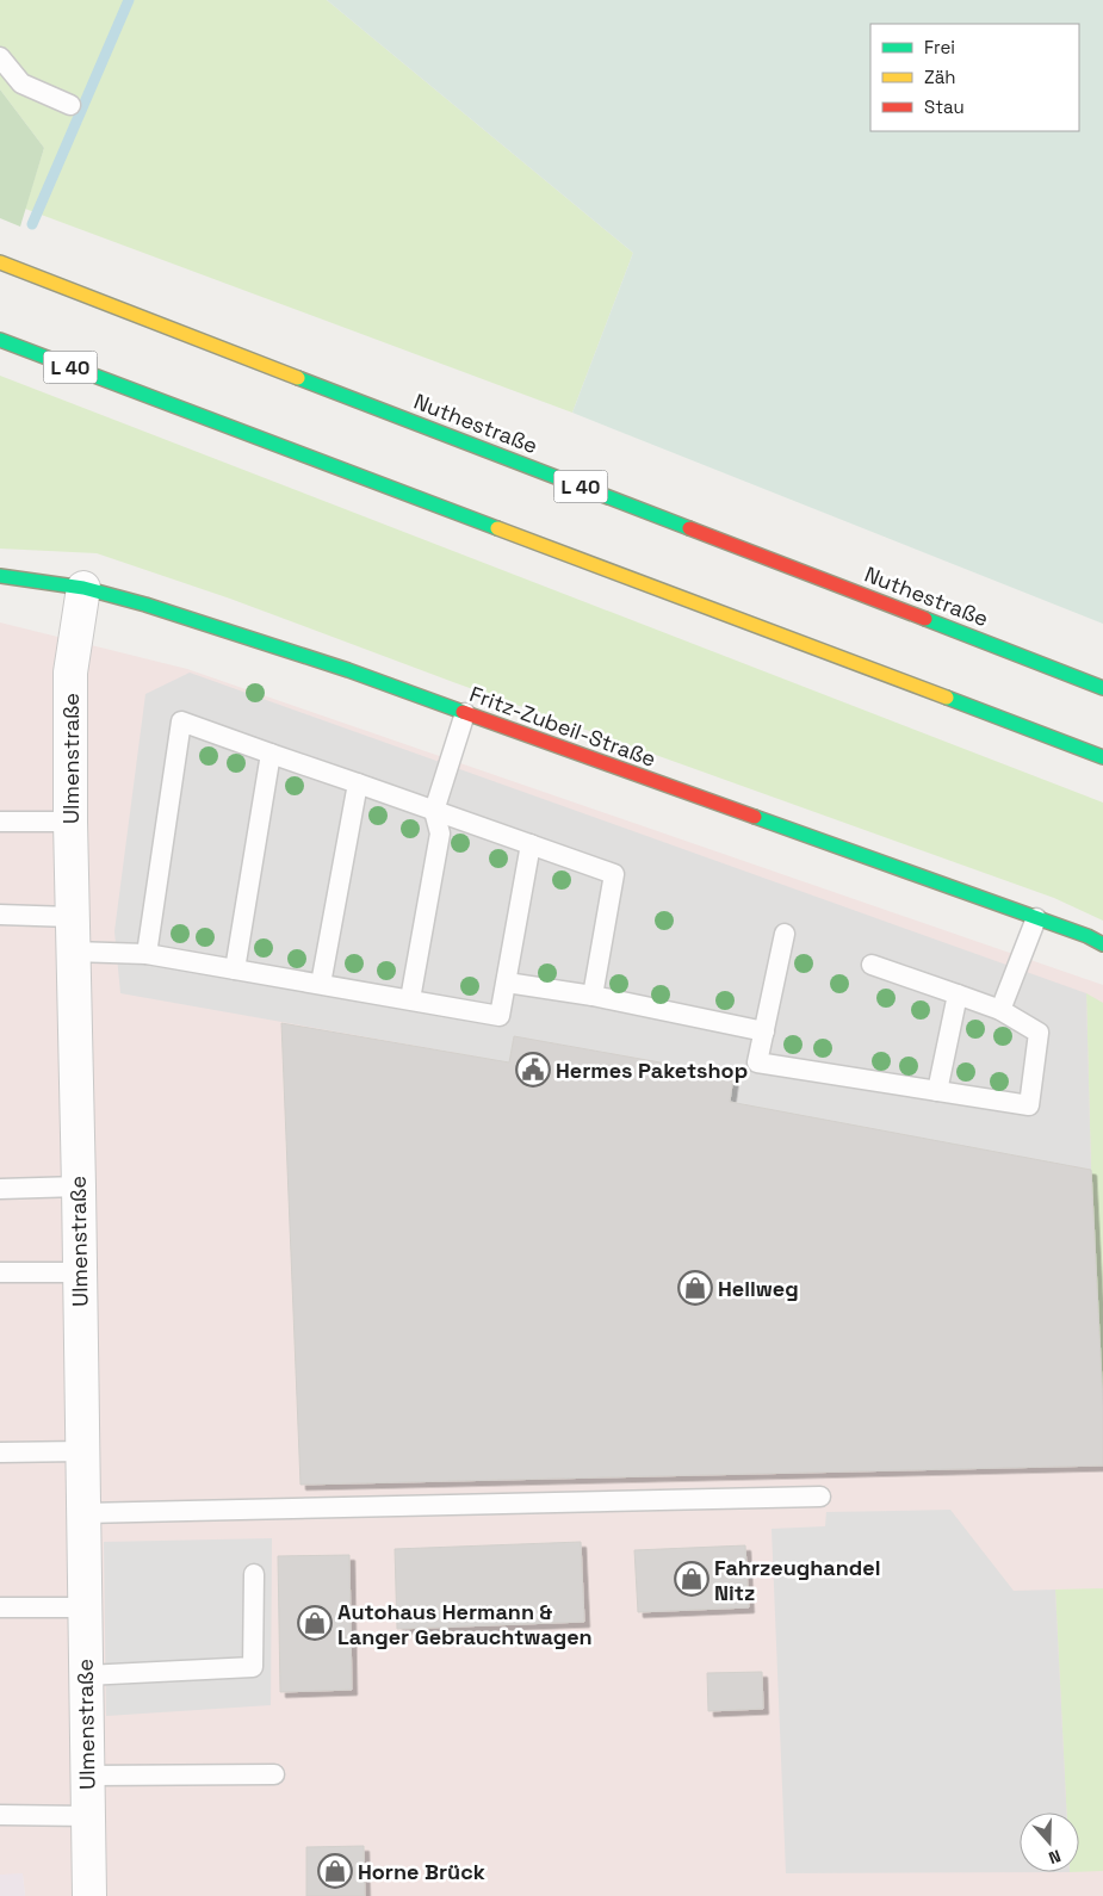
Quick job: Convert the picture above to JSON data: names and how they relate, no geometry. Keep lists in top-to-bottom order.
{
  "streets": {
    "main road": ["L 40", "Nuthestraße", "Fritz-Zubeil-Straße"],
    "street": ["Ulmenstraße"]
  },
  "crossings": [
    ["Fritz-Zubeil-Straße", "Ulmenstraße"]
  ],
  "places": {
    "public building": ["Hermes Paketshop"],
    "shop": [
      "Hellweg",
      "Fahrzeughandel Nitz",
      "Autohaus Hermann & Langer Gebrauchtwagen",
      "Horne Brück"
    ]
  },
  "legend": ["Frei", "Zäh", "Stau"],
  "north": "bottom"
}
